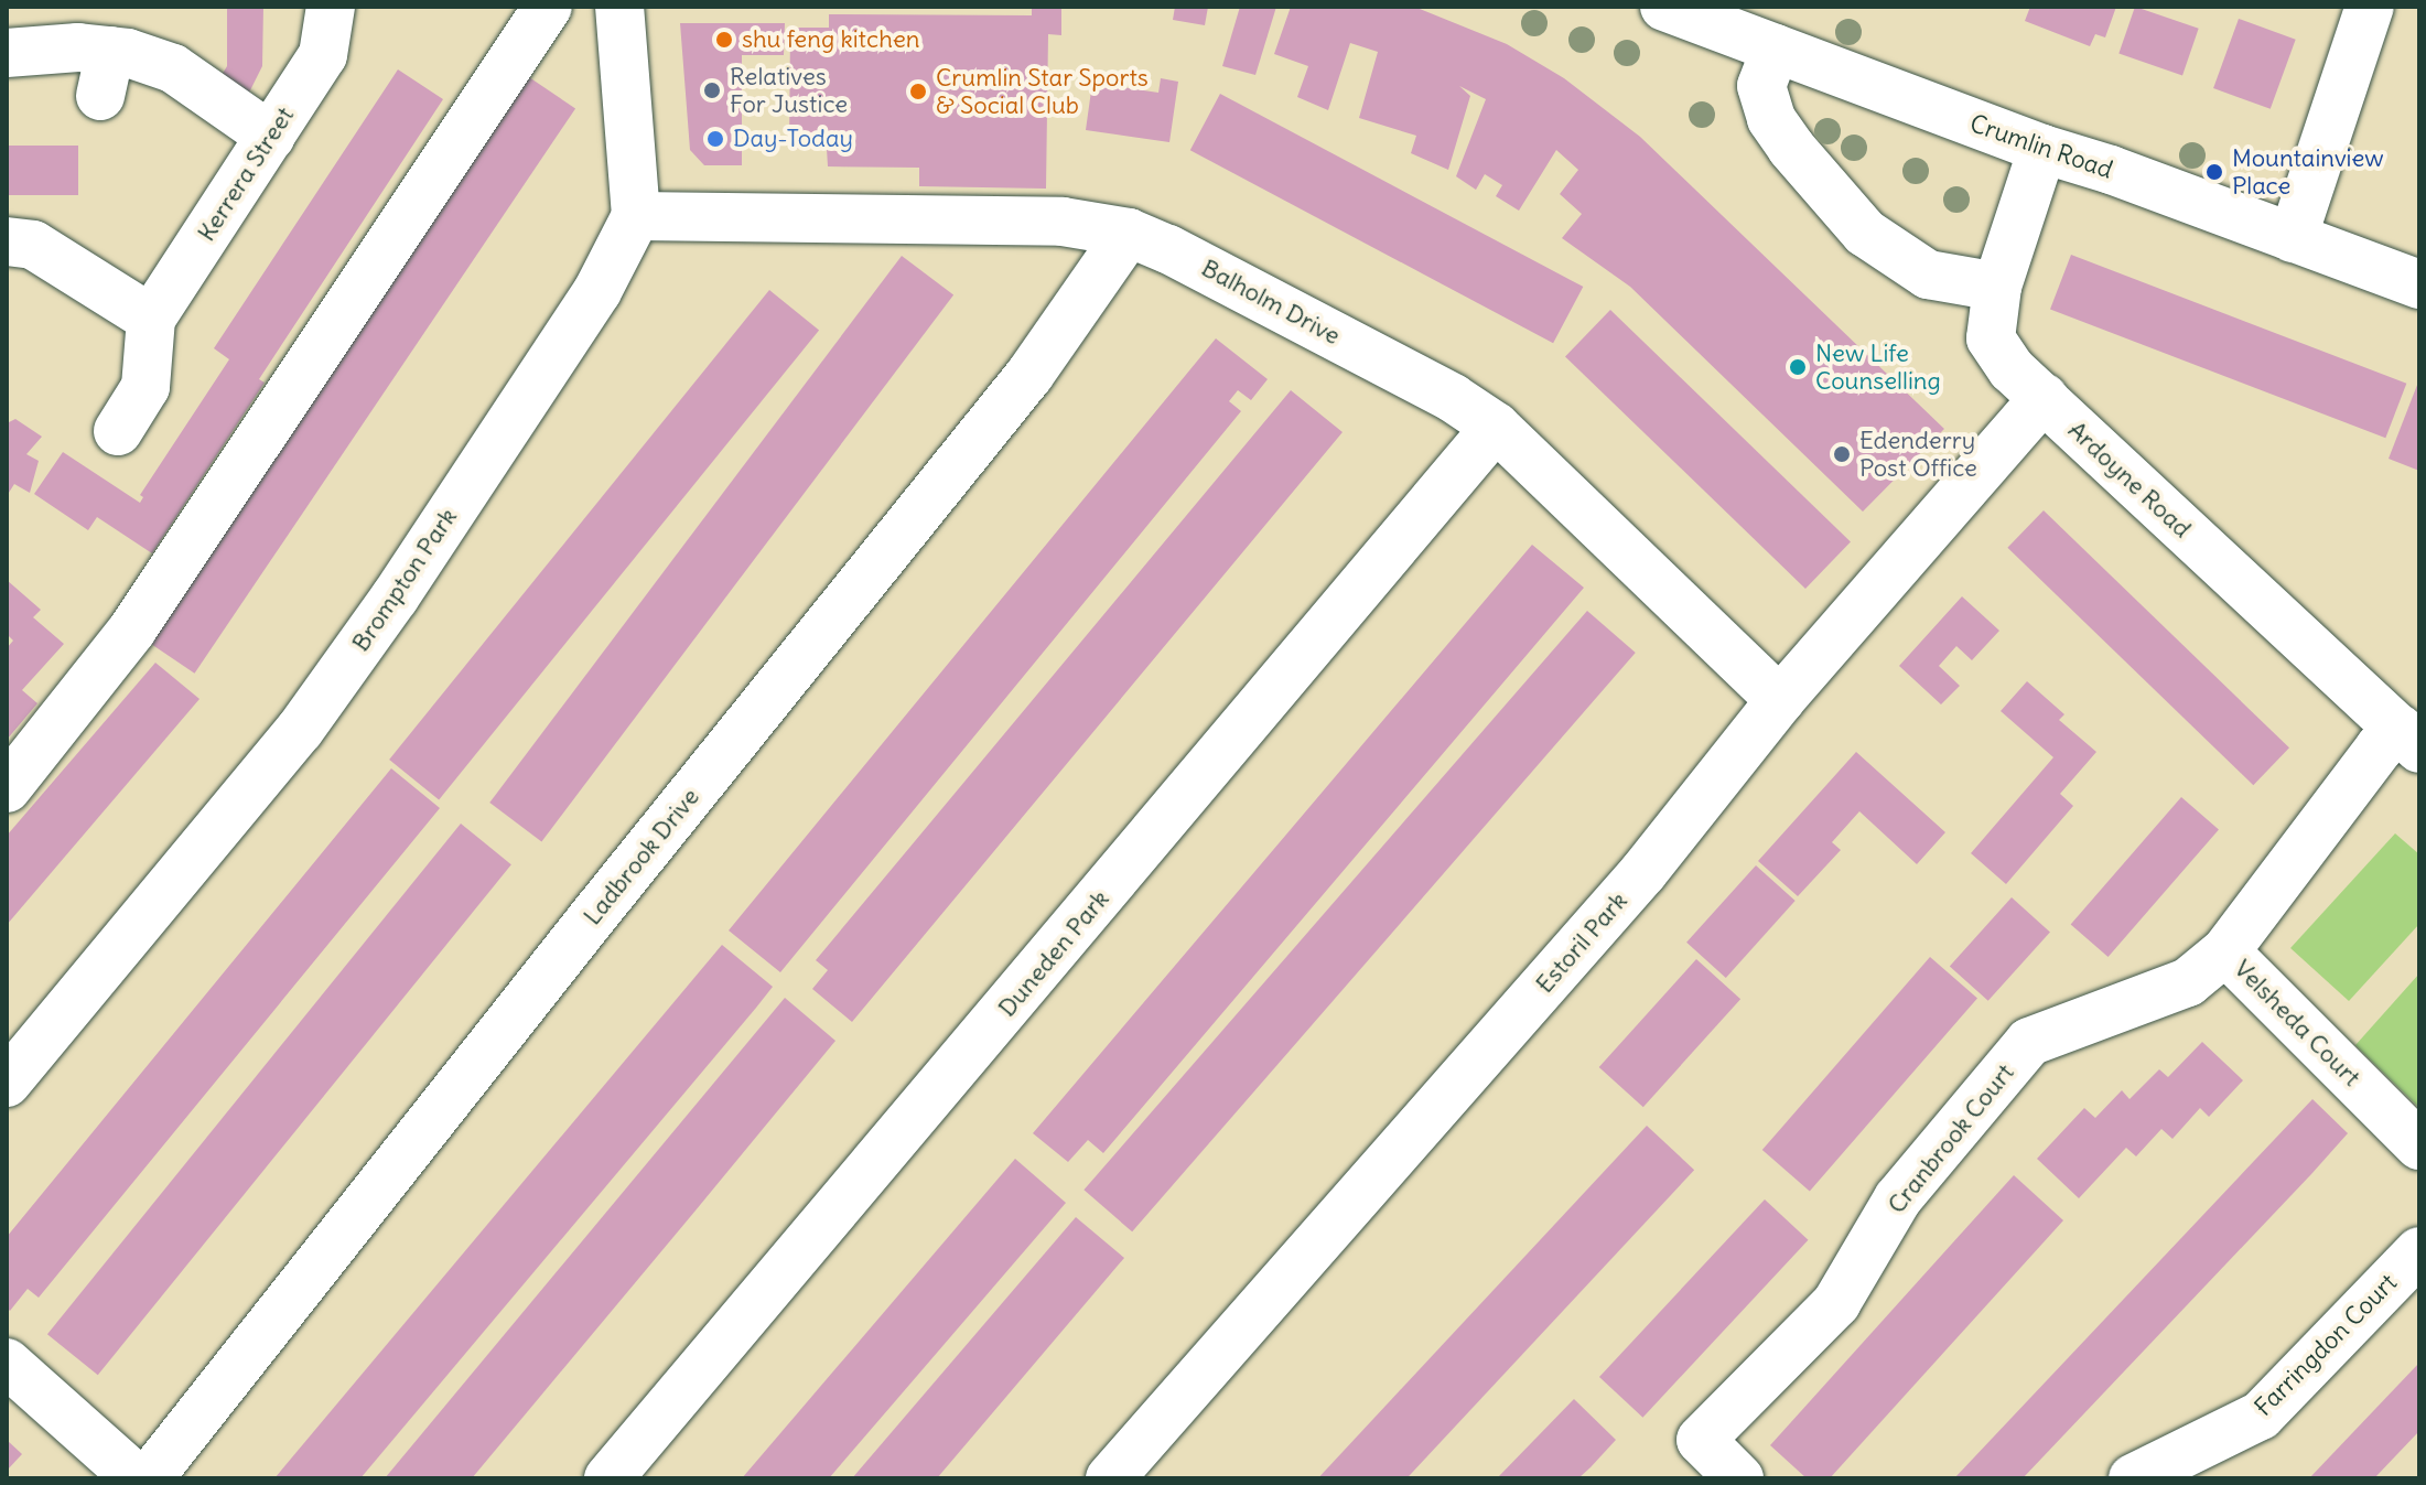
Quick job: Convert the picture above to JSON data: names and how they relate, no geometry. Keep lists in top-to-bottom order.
{
  "streets": {
    "main road": [
      "Crumlin Road",
      "Kerrera Street",
      "Balholm Drive",
      "Ardoyne Road",
      "Brompton Park",
      "Ladbrook Drive",
      "Estoril Park",
      "Duneden Park",
      "Velsheda Court",
      "Cranbrook Court",
      "Farringdon Court"
    ]
  },
  "crossings": [
    ["Crumlin Road", "Ardoyne Road"],
    ["Balholm Drive", "Brompton Park"],
    ["Balholm Drive", "Ladbrook Drive"],
    ["Balholm Drive", "Estoril Park"],
    ["Balholm Drive", "Duneden Park"],
    ["Ardoyne Road", "Estoril Park"],
    ["Ardoyne Road", "Velsheda Court"],
    ["Velsheda Court", "Cranbrook Court"]
  ],
  "places": [
    "shu feng kitchen",
    "Relatives For Justice",
    "Crumlin Star Sports & Social Club",
    "Day-Today",
    "Mountainview Place",
    "New Life Counselling",
    "Edenderry Post Office"
  ]
}
